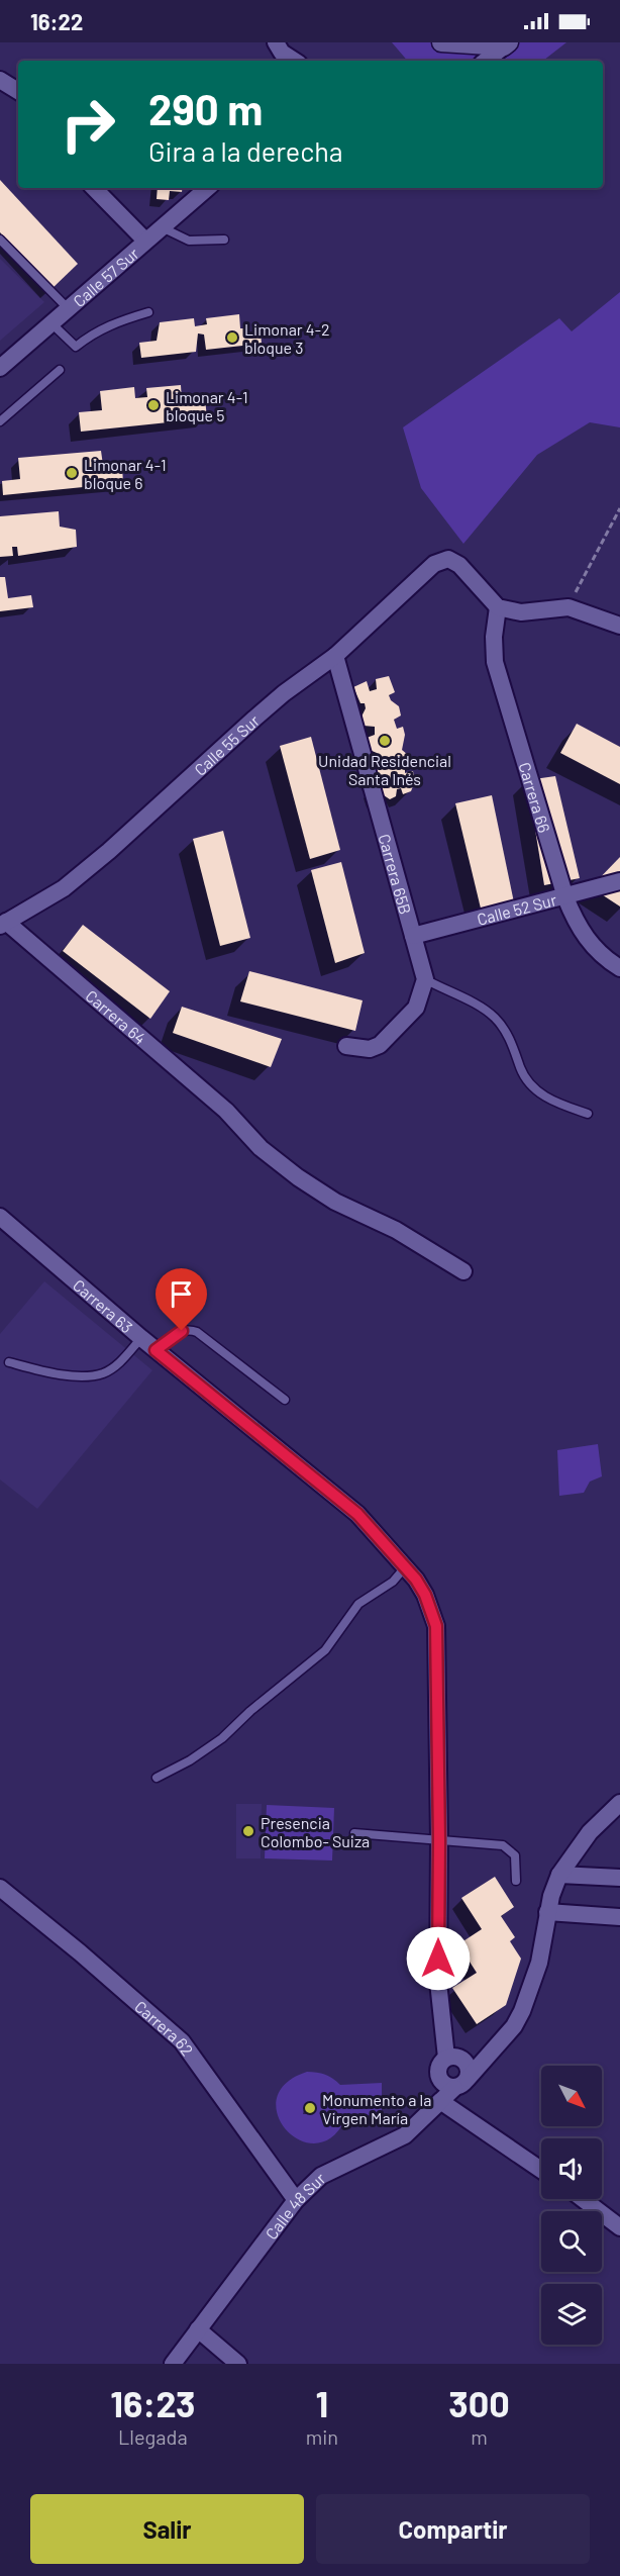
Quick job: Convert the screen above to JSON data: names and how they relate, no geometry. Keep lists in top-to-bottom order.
{
  "streets": {
    "street": [
      "Calle 57 Sur",
      "Calle 55 Sur",
      "Carrera 66",
      "Carrera 65B",
      "Calle 52 Sur",
      "Carrera 64",
      "Carrera 63",
      "Carrera 62",
      "Calle 48 Sur"
    ]
  },
  "crossings": [
    ["Calle 55 Sur", "Carrera 66"],
    ["Calle 55 Sur", "Carrera 65B"],
    ["Calle 55 Sur", "Carrera 64"],
    ["Carrera 66", "Calle 52 Sur"],
    ["Carrera 65B", "Calle 52 Sur"],
    ["Carrera 63", "Calle 48 Sur"],
    ["Carrera 62", "Calle 48 Sur"]
  ],
  "places": [
    "Limonar 4-2 bloque 3",
    "Limonar 4-1 bloque 5",
    "Limonar 4-1 bloque 6",
    "Unidad Residencial Santa Inés",
    "Presencia Colombo- Suiza",
    "Monumento a la Virgen María"
  ],
  "north": "bottom right",
  "page": {
    "status": "16:22",
    "turn": ["290 m", "Gira a la derecha"],
    "eta": [
      "16:23",
      "Llegada",
      "1",
      "min",
      "300",
      "m"
    ],
    "buttons": ["Salir", "Compartir"]
  }
}
